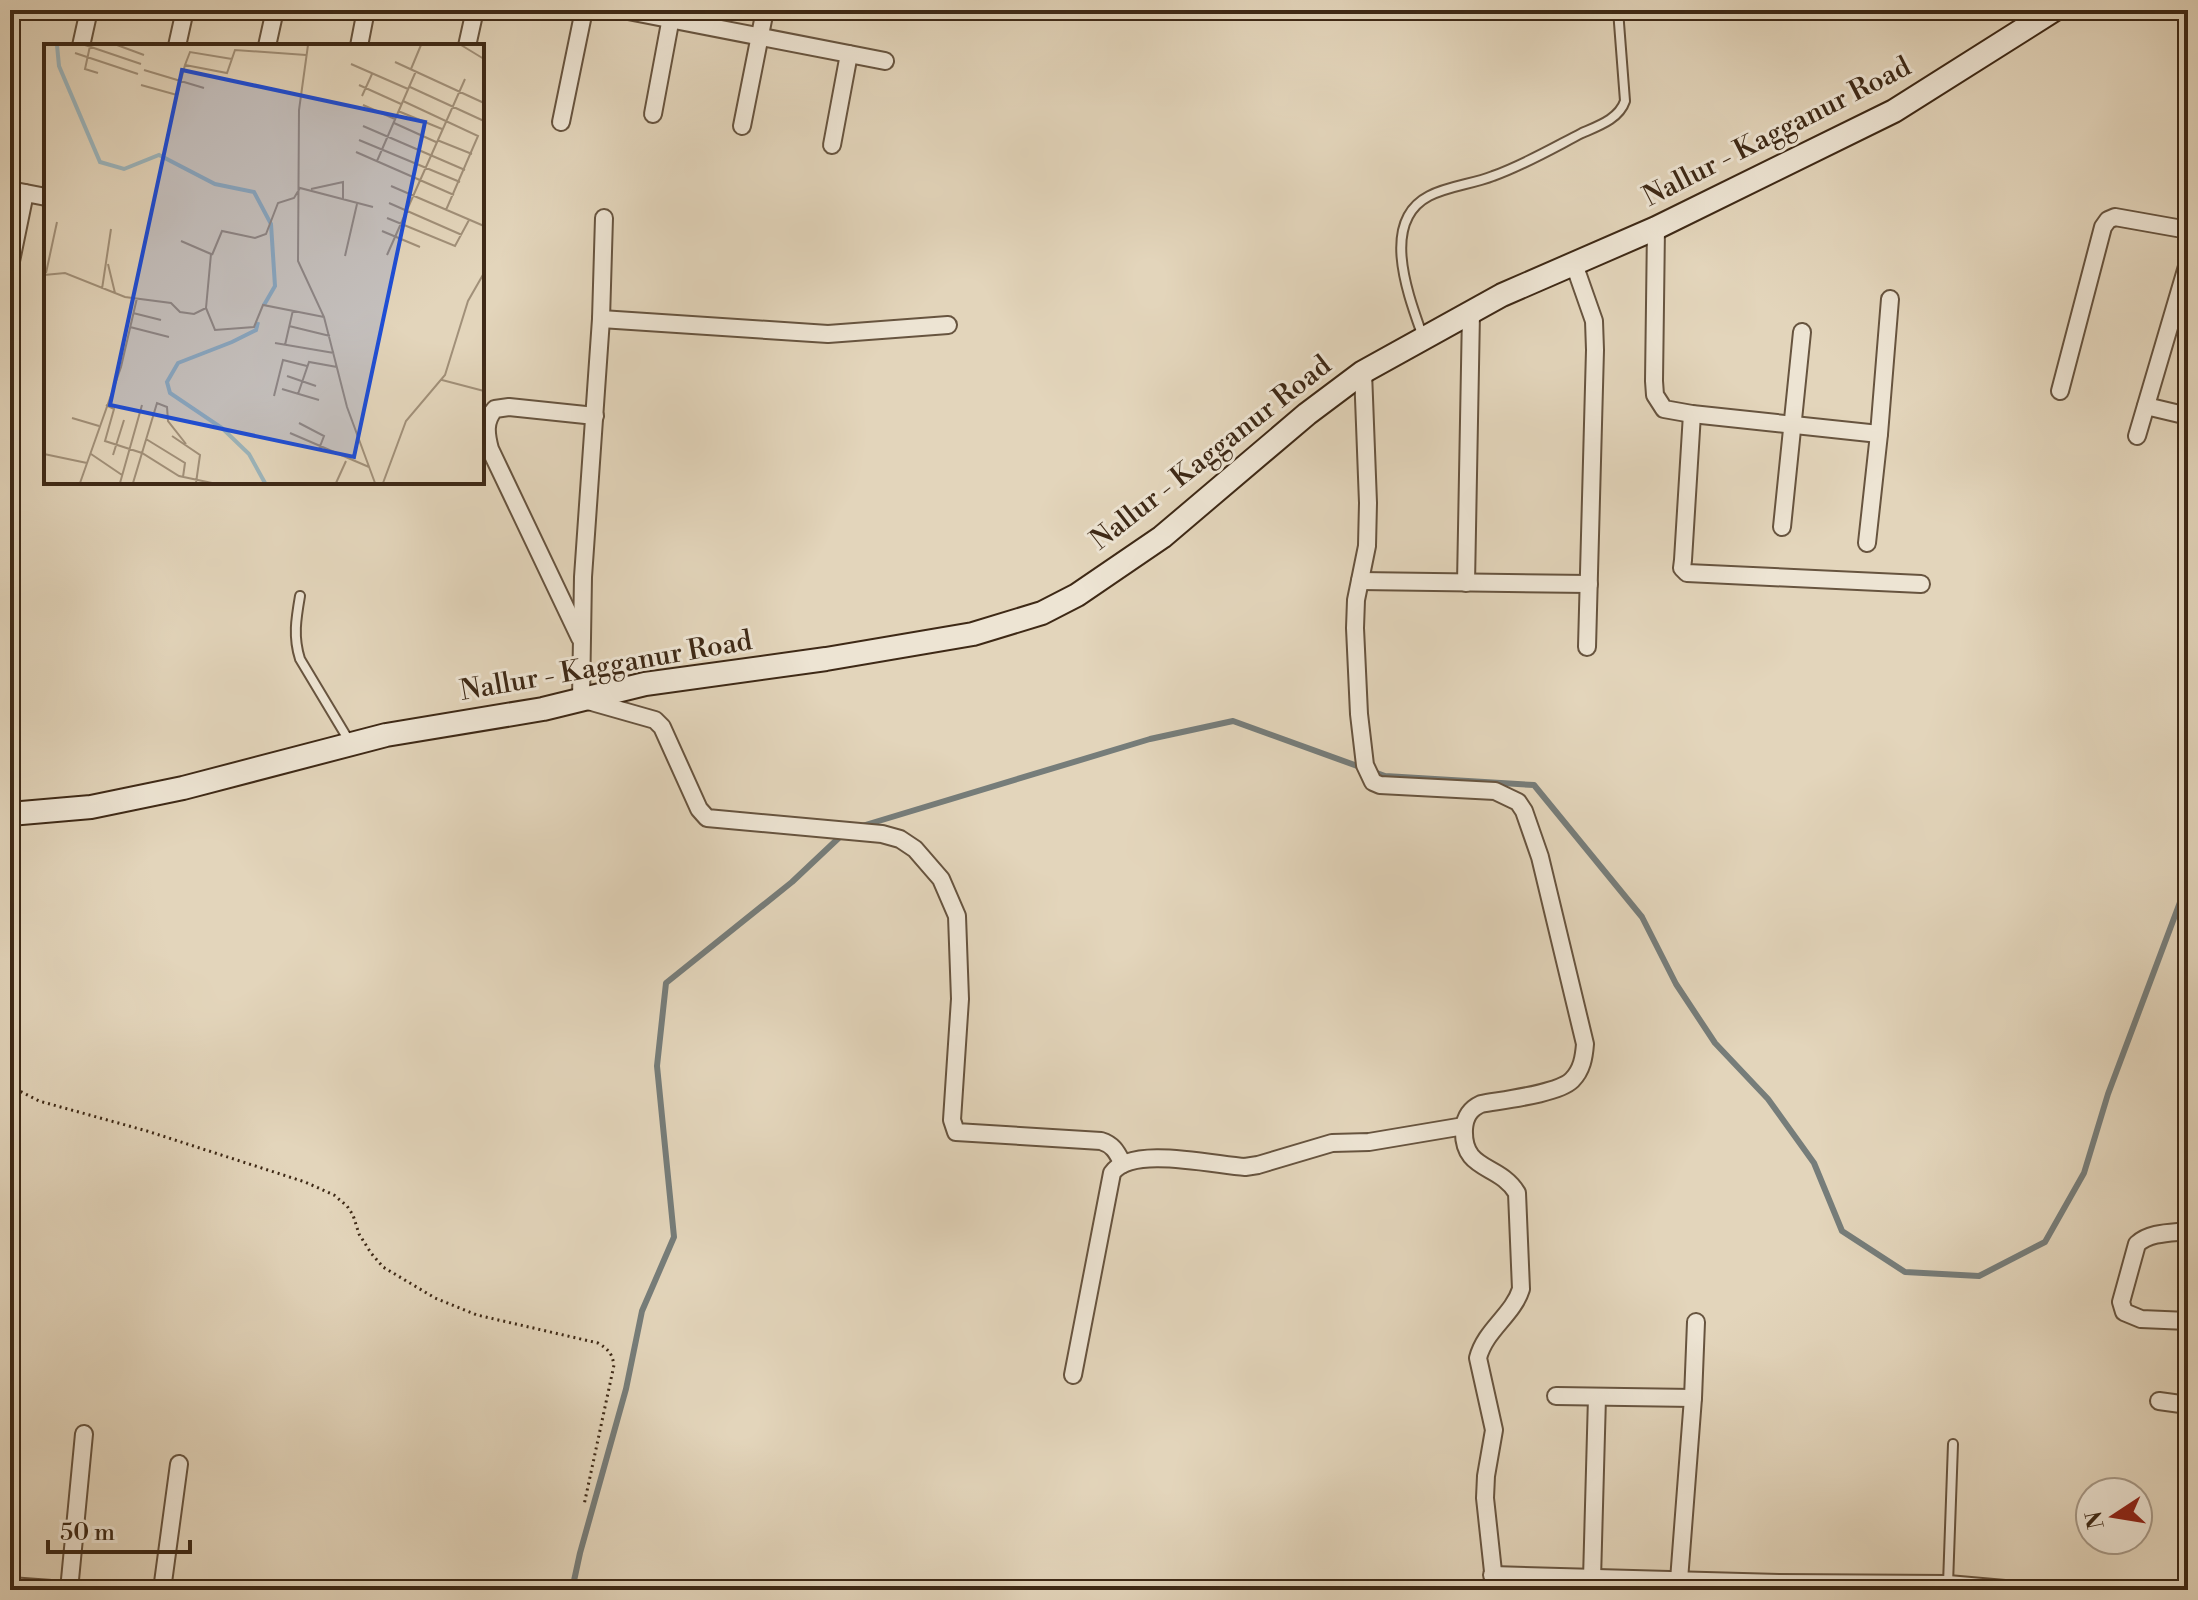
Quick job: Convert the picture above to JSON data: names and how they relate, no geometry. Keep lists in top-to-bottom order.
{
  "streets": {
    "main road": ["Nallur - Kagganur Road"]
  },
  "scale_bar": "50 m",
  "north": "left"
}
